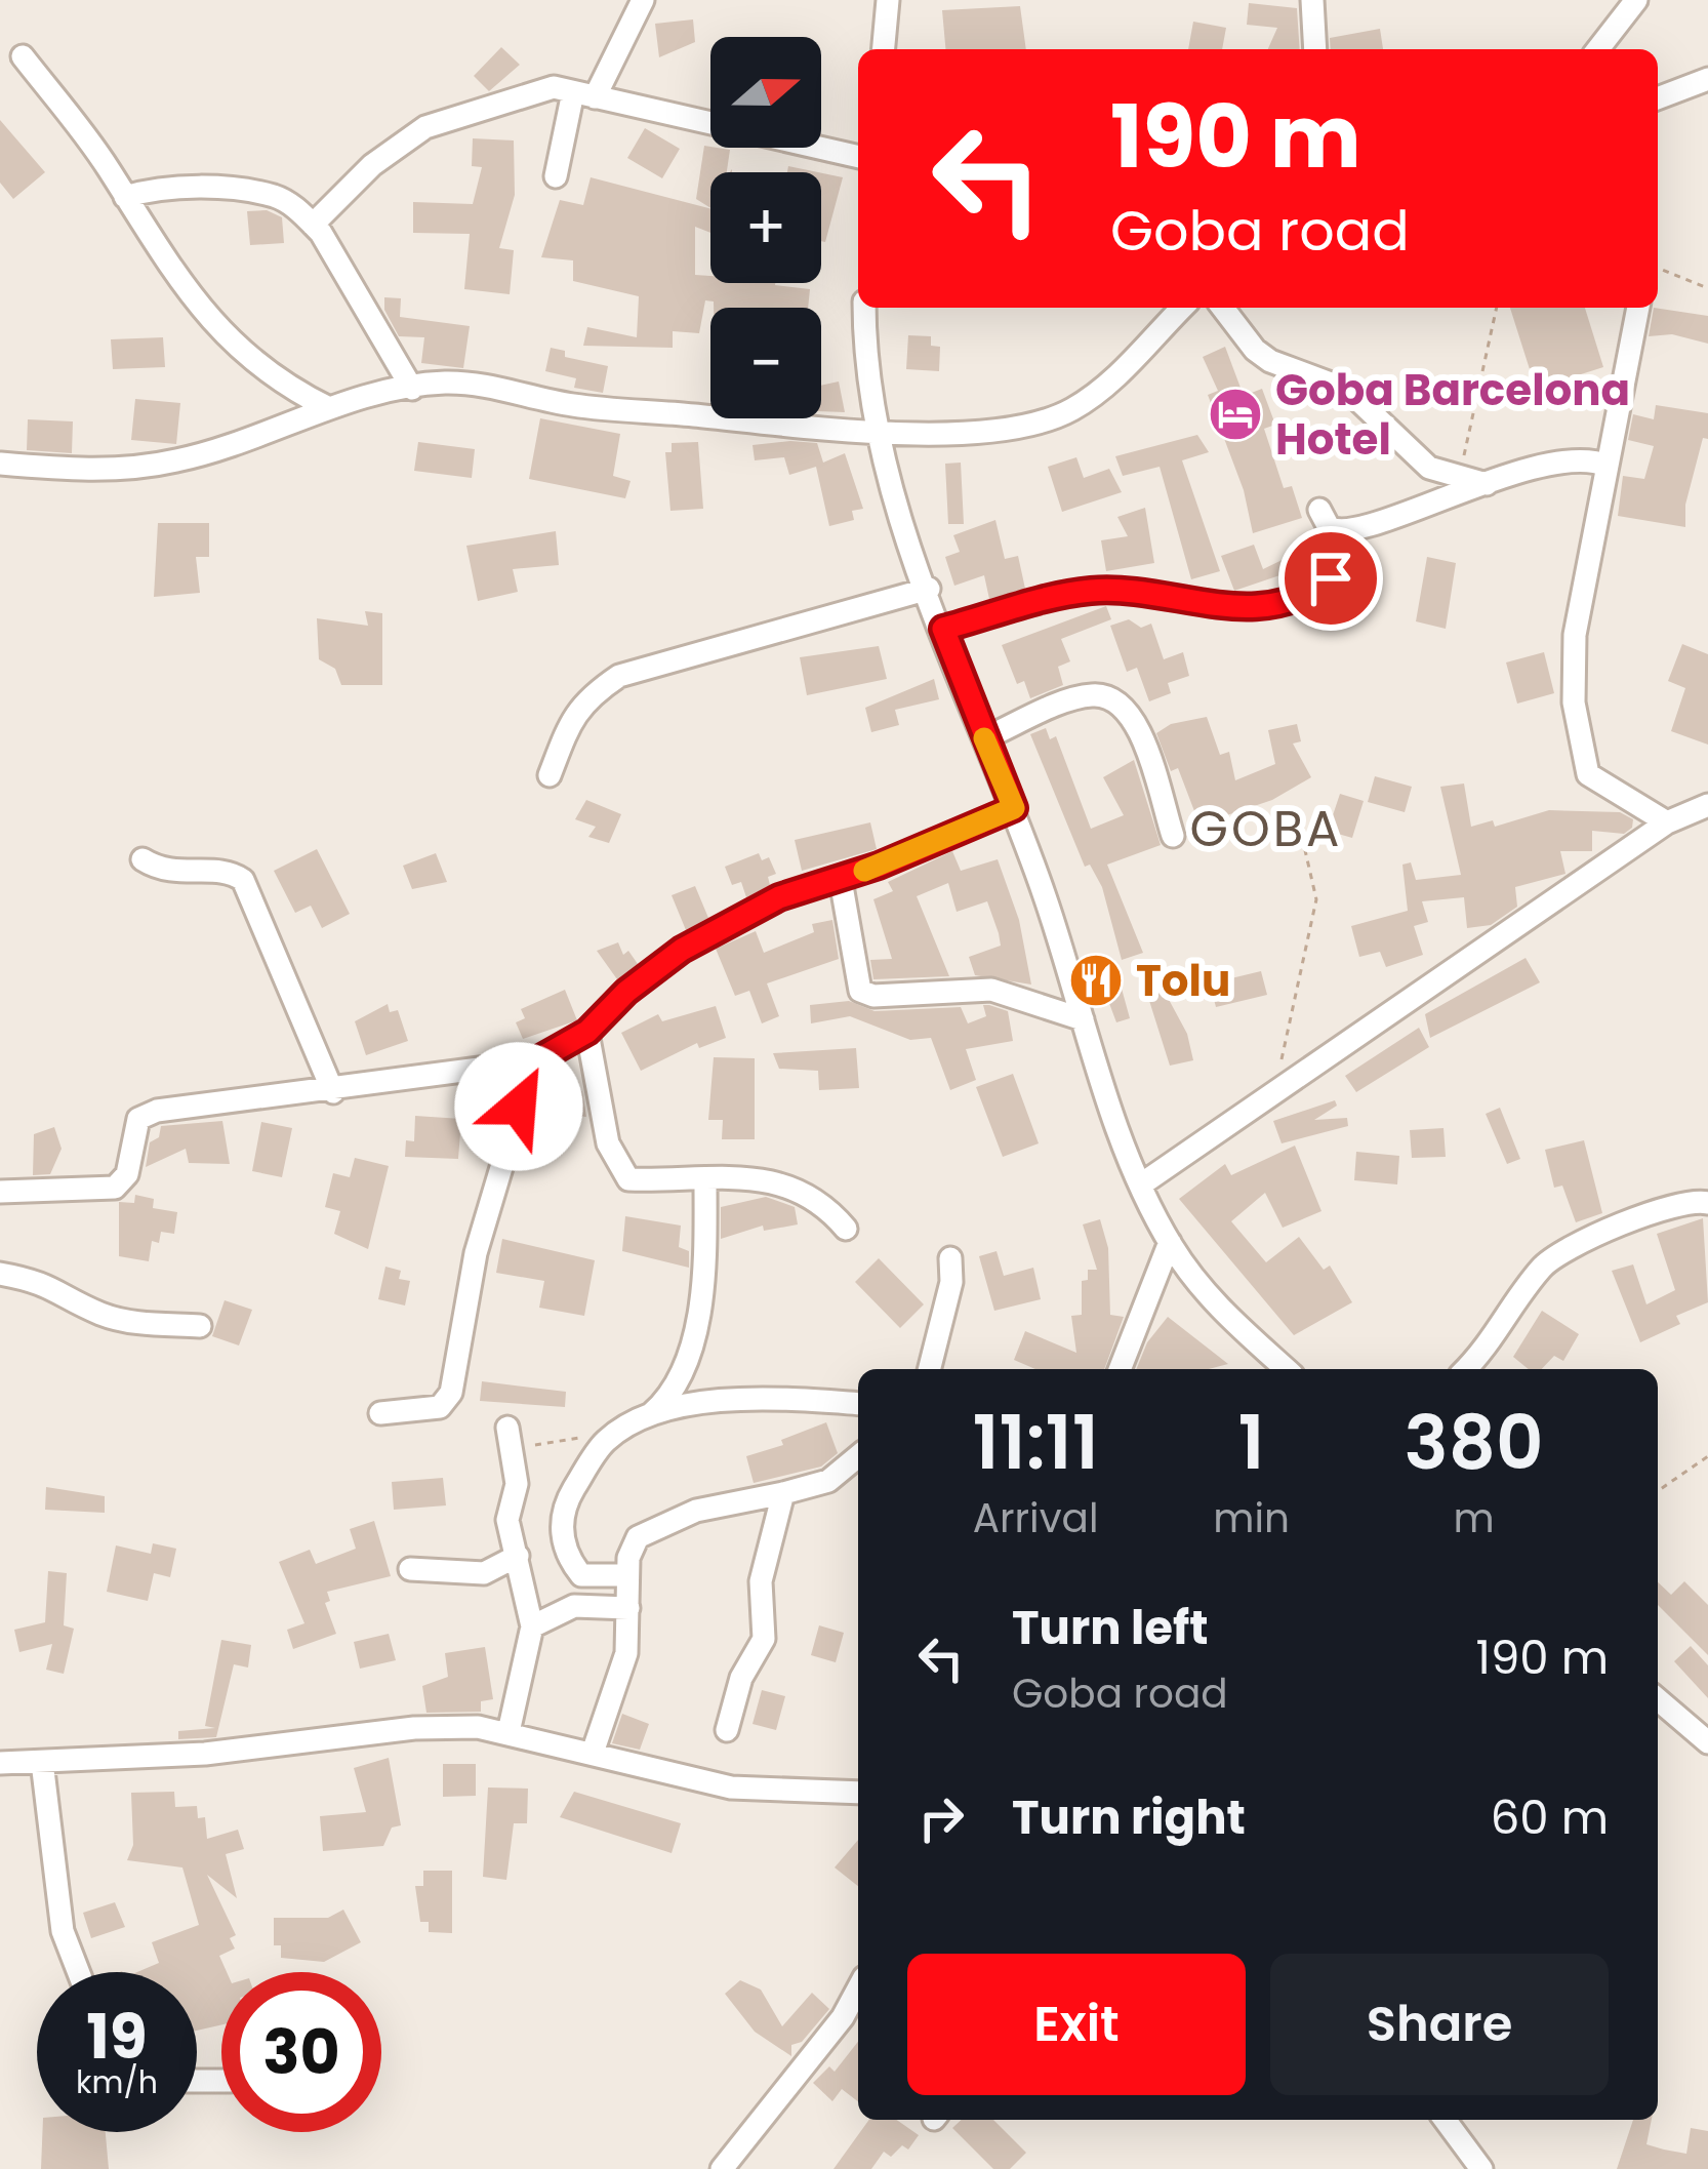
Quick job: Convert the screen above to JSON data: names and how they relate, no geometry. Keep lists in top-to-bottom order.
{
  "districts": ["GOBA"],
  "places": {
    "hotel": ["Goba Barcelona Hotel"],
    "restaurant": ["Tolu"]
  },
  "north": "right",
  "page": {
    "map_buttons": ["+", "−"],
    "turn": ["190 m", "Goba road"],
    "eta": [
      "11:11",
      "Arrival",
      "1",
      "min",
      "380",
      "m"
    ],
    "list": [
      {
        "name": "Turn left",
        "note": "Goba road",
        "value": "190 m"
      },
      {
        "name": "Turn right",
        "value": "60 m"
      }
    ],
    "buttons": ["Exit", "Share"],
    "speed": "19 km/h",
    "limit": "30"
  }
}
